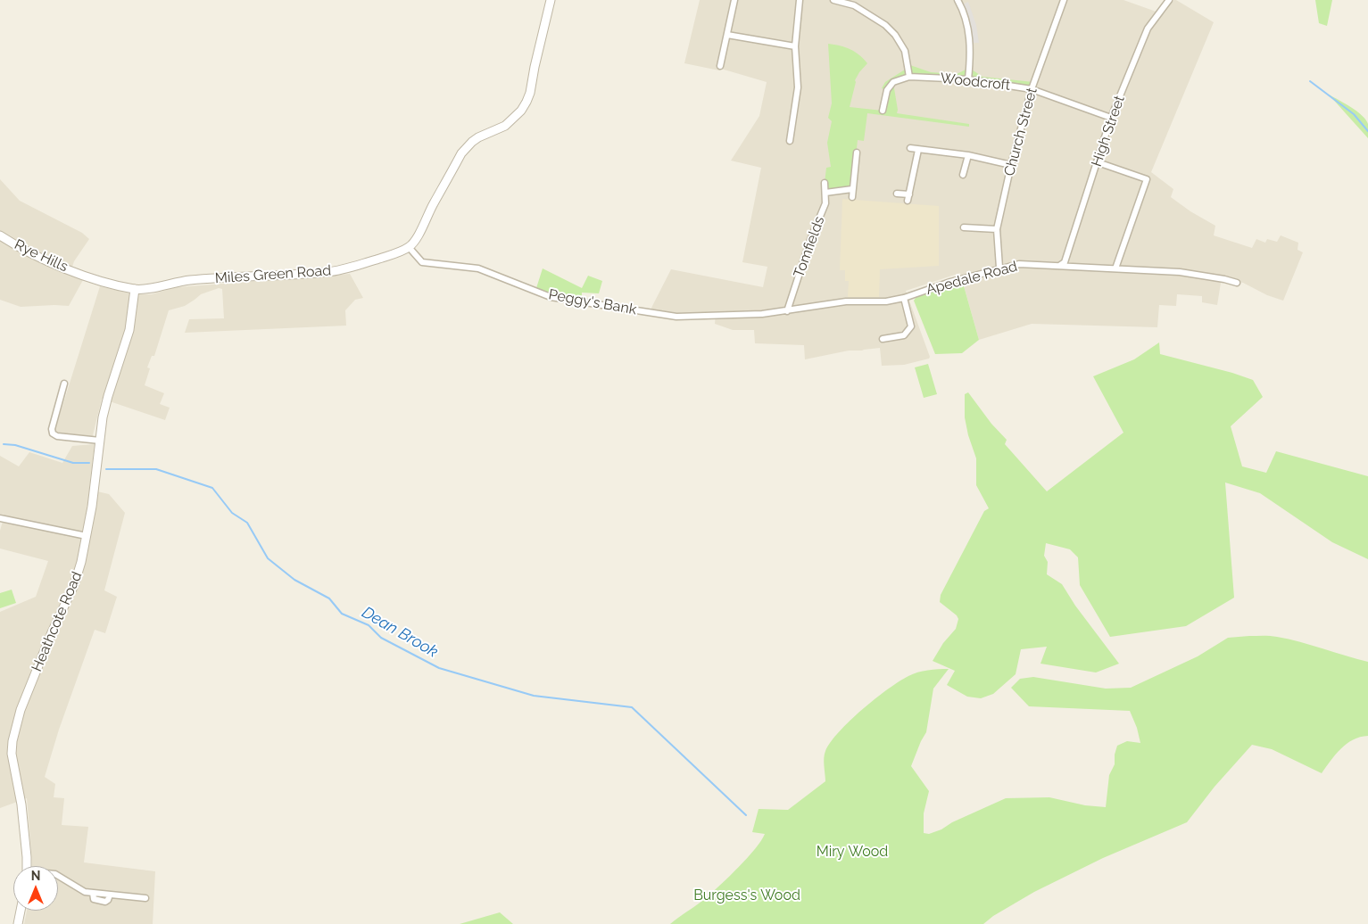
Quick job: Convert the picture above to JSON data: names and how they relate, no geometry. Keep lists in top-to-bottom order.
{
  "streets": {
    "street": [
      "Woodcroft",
      "High Street",
      "Church Street",
      "Tomfields",
      "Rye Hills",
      "Miles Green Road",
      "Apedale Road",
      "Peggy's Bank",
      "Heathcote Road"
    ]
  },
  "crossings": [
    ["Woodcroft", "High Street"],
    ["Woodcroft", "Church Street"],
    ["High Street", "Apedale Road"],
    ["Church Street", "Apedale Road"],
    ["Tomfields", "Apedale Road"],
    ["Rye Hills", "Miles Green Road"],
    ["Rye Hills", "Heathcote Road"],
    ["Miles Green Road", "Peggy's Bank"],
    ["Miles Green Road", "Heathcote Road"],
    ["Apedale Road", "Peggy's Bank"]
  ],
  "water": ["Dean Brook"],
  "parks": ["Miry Wood", "Burgess's Wood"],
  "north": "top"
}
